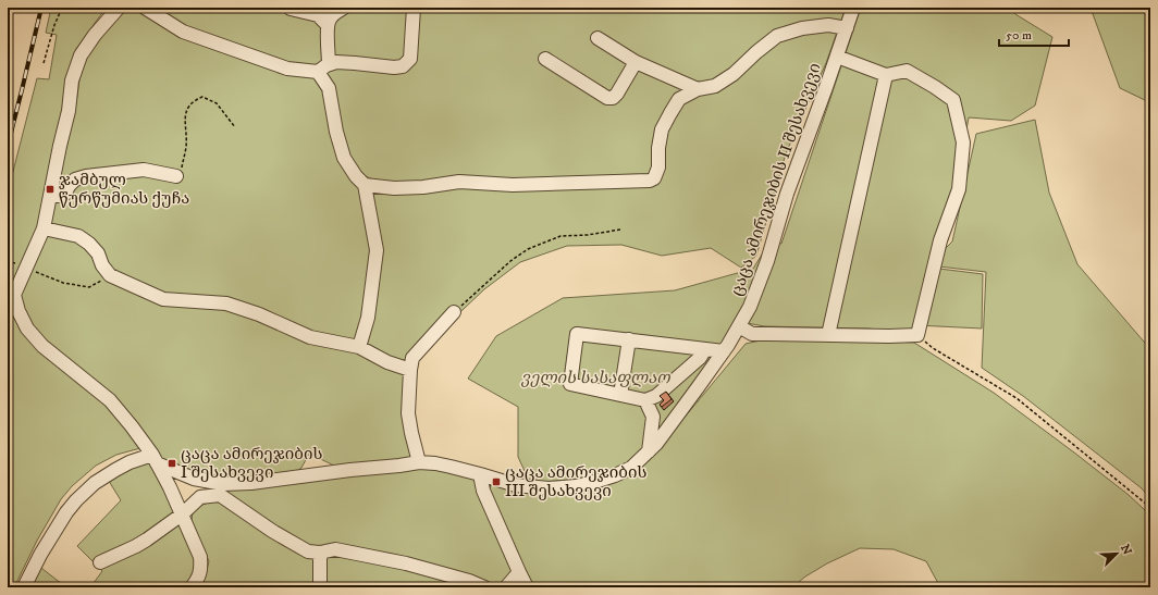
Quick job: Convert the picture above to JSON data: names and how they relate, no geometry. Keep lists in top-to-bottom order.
{
  "streets": {
    "street": ["ცაცა ამირეჯიბის II შესახვევი"]
  },
  "parks": ["ველის სასაფლაო"],
  "places": {
    "transit": ["ჯამბულ წურწუმიას ქუჩა", "ცაცა ამირეჯიბის I შესახვევი", "ცაცა ამირეჯიბის III შესახვევი"]
  },
  "scale_bar": "50 m",
  "north": "top right"
}
